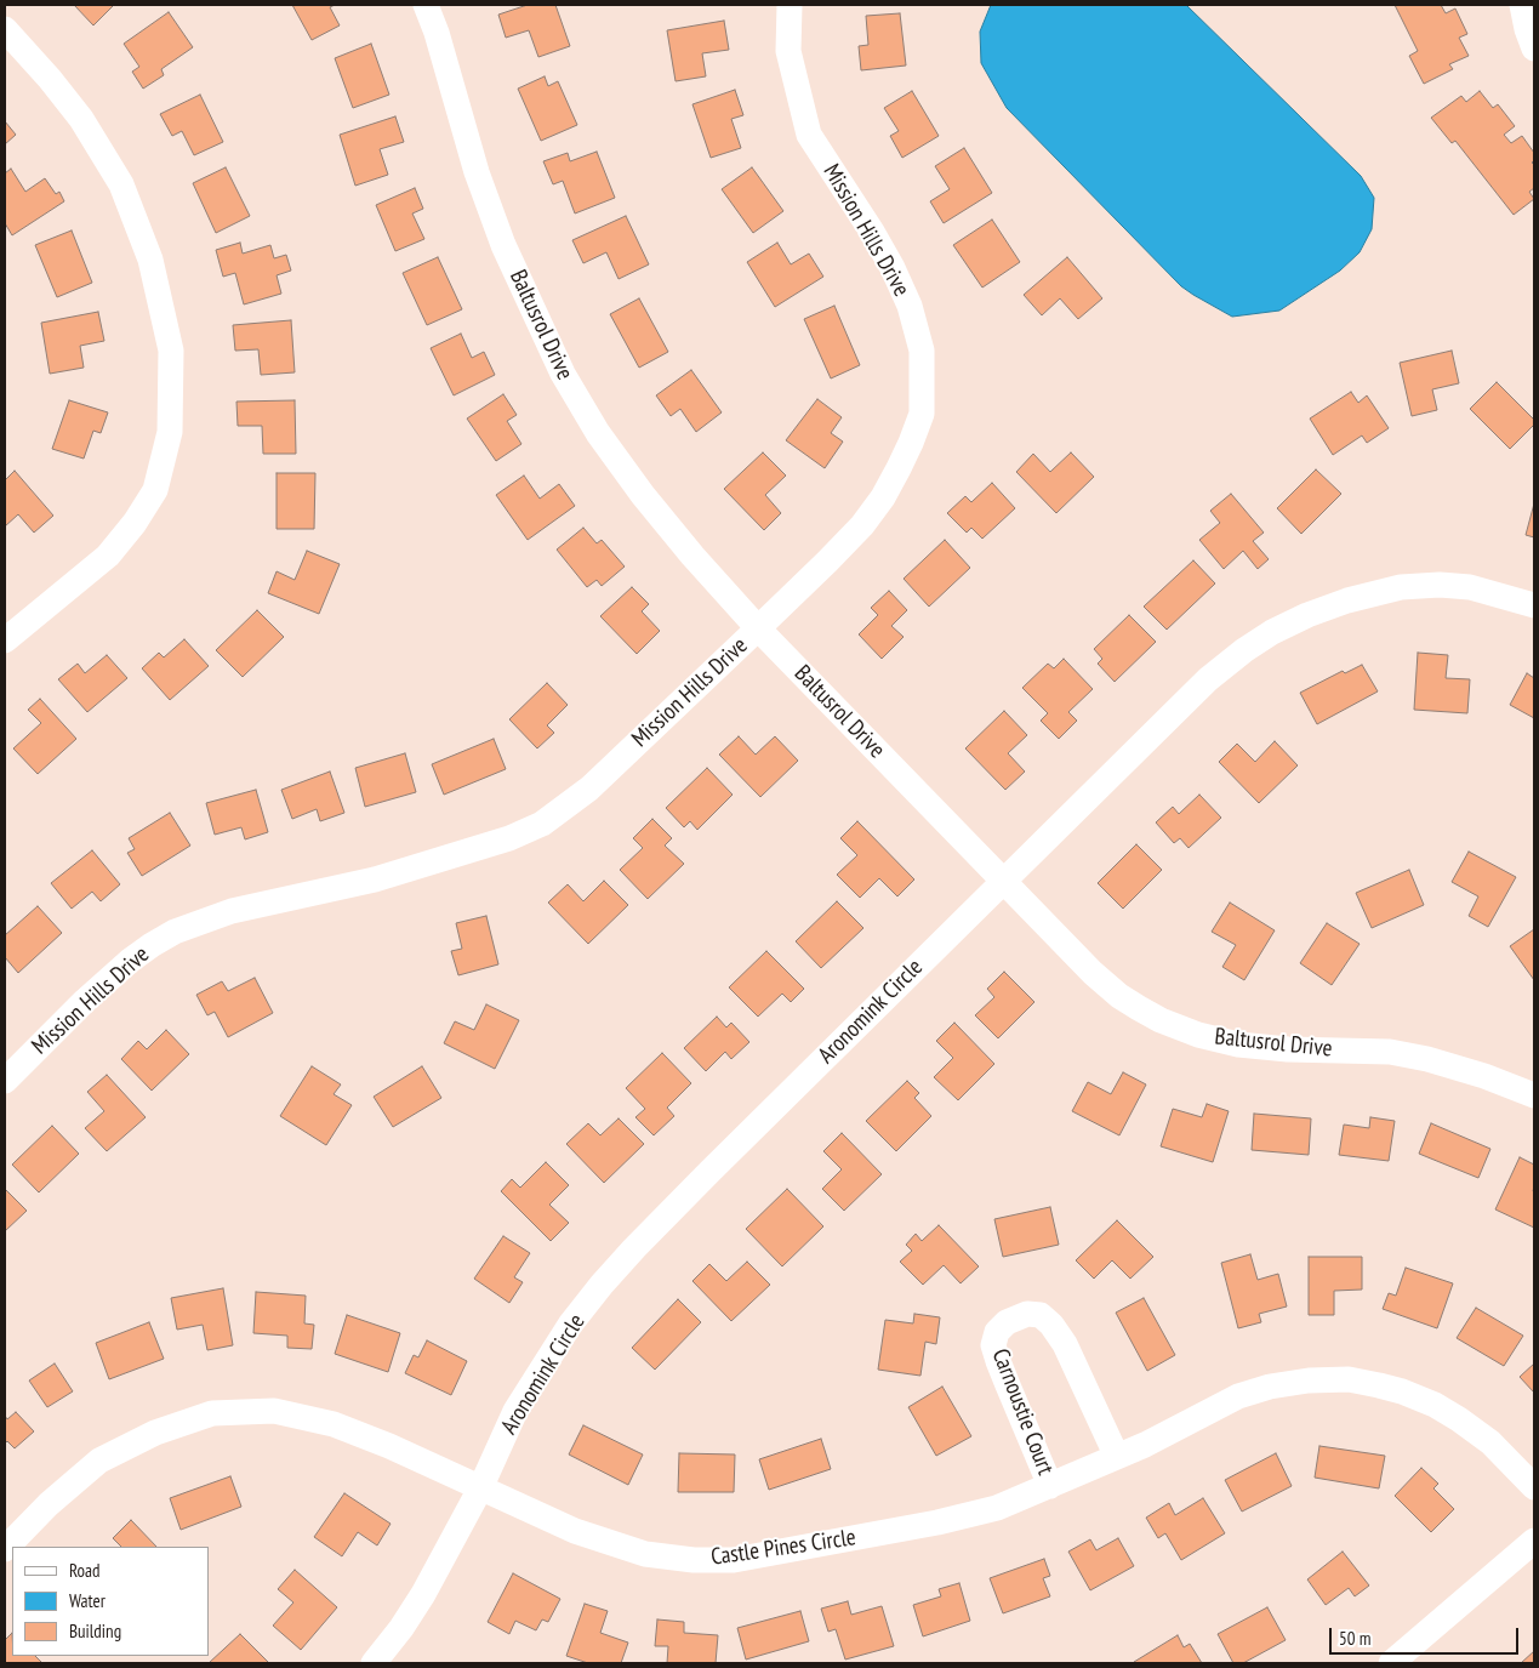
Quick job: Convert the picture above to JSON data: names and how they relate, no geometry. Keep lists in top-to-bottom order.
{
  "streets": {
    "street": [
      "Mission Hills Drive",
      "Baltusrol Drive",
      "Aronomink Circle",
      "Carnoustie Court",
      "Castle Pines Circle"
    ]
  },
  "crossings": [
    ["Mission Hills Drive", "Baltusrol Drive"],
    ["Baltusrol Drive", "Aronomink Circle"],
    ["Aronomink Circle", "Castle Pines Circle"],
    ["Carnoustie Court", "Castle Pines Circle"]
  ],
  "legend": ["Road", "Water", "Building"],
  "scale_bar": "50 m"
}
